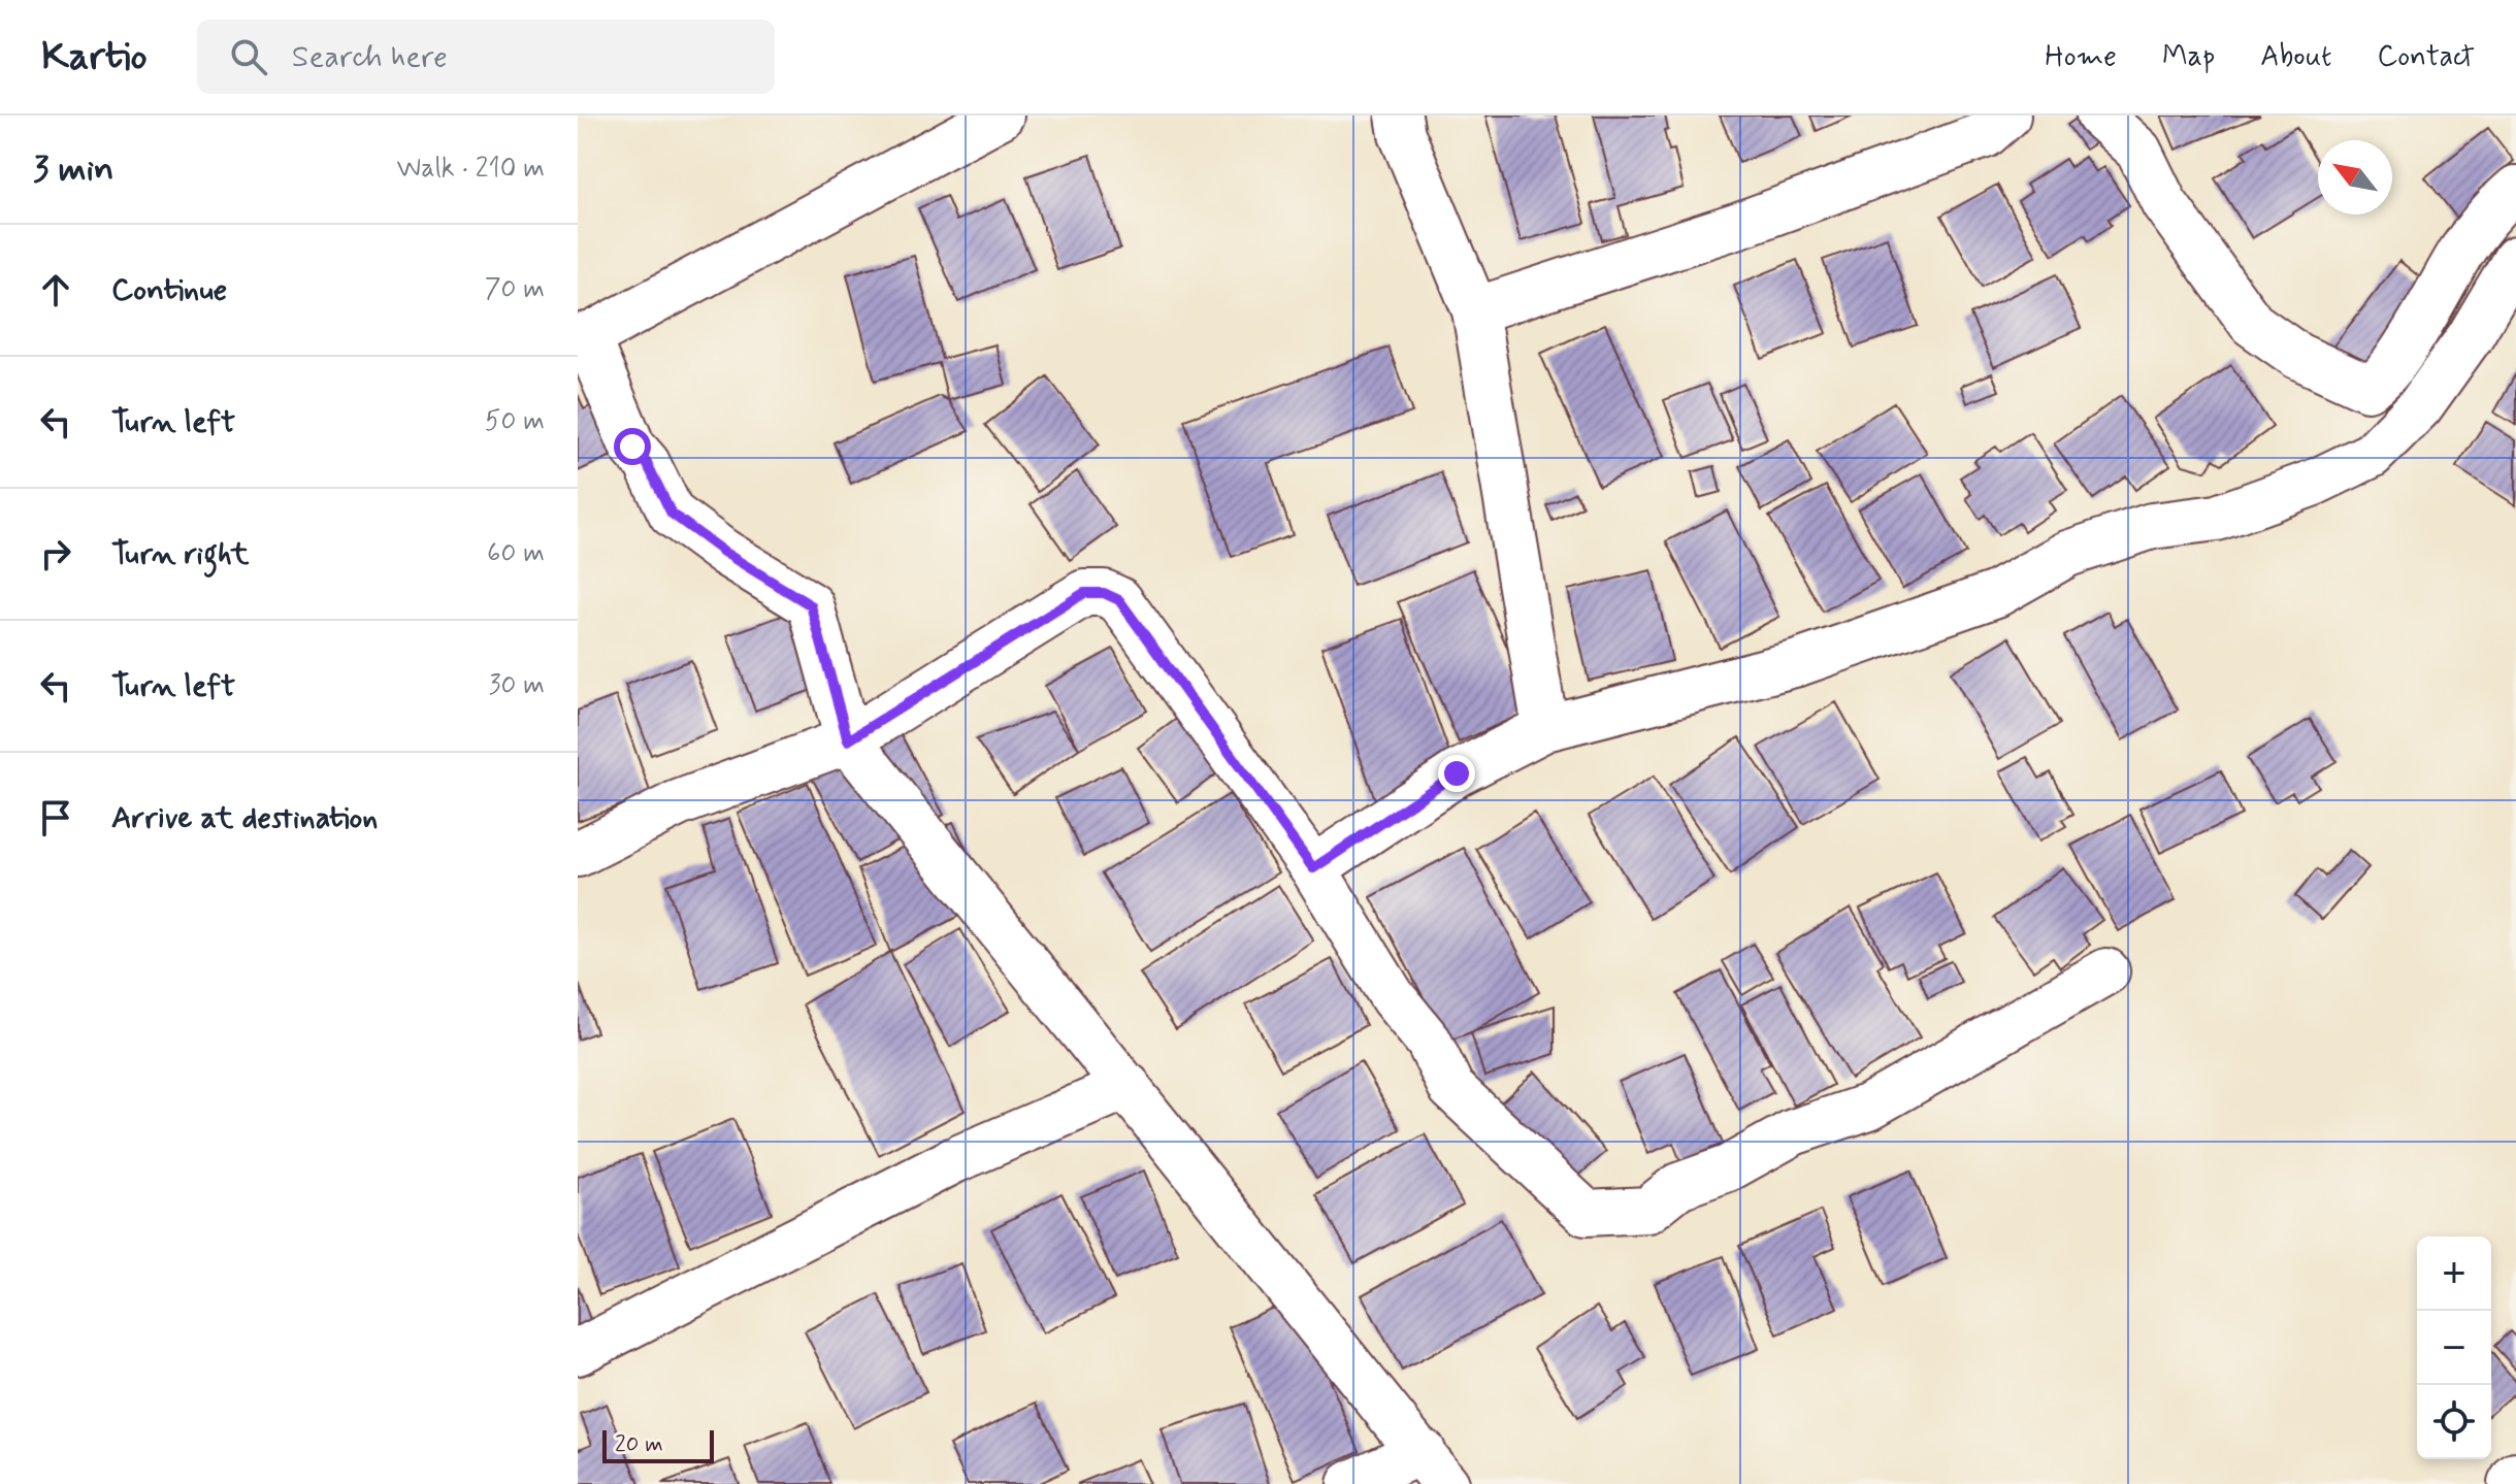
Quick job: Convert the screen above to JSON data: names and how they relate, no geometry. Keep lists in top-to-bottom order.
{
  "scale_bar": "20 m",
  "north": "top left",
  "page": {
    "header": "Kartio",
    "search": "Search here",
    "nav": [
      "Home",
      "Map",
      "About",
      "Contact"
    ],
    "heading": ["3 min", "Walk · 210 m"],
    "list": [
      ["Continue", "70 m"],
      ["Turn left", "50 m"],
      ["Turn right", "60 m"],
      ["Turn left", "30 m"],
      "Arrive at destination"
    ],
    "map_buttons": ["+", "−"],
    "scale": "20 m"
  }
}
